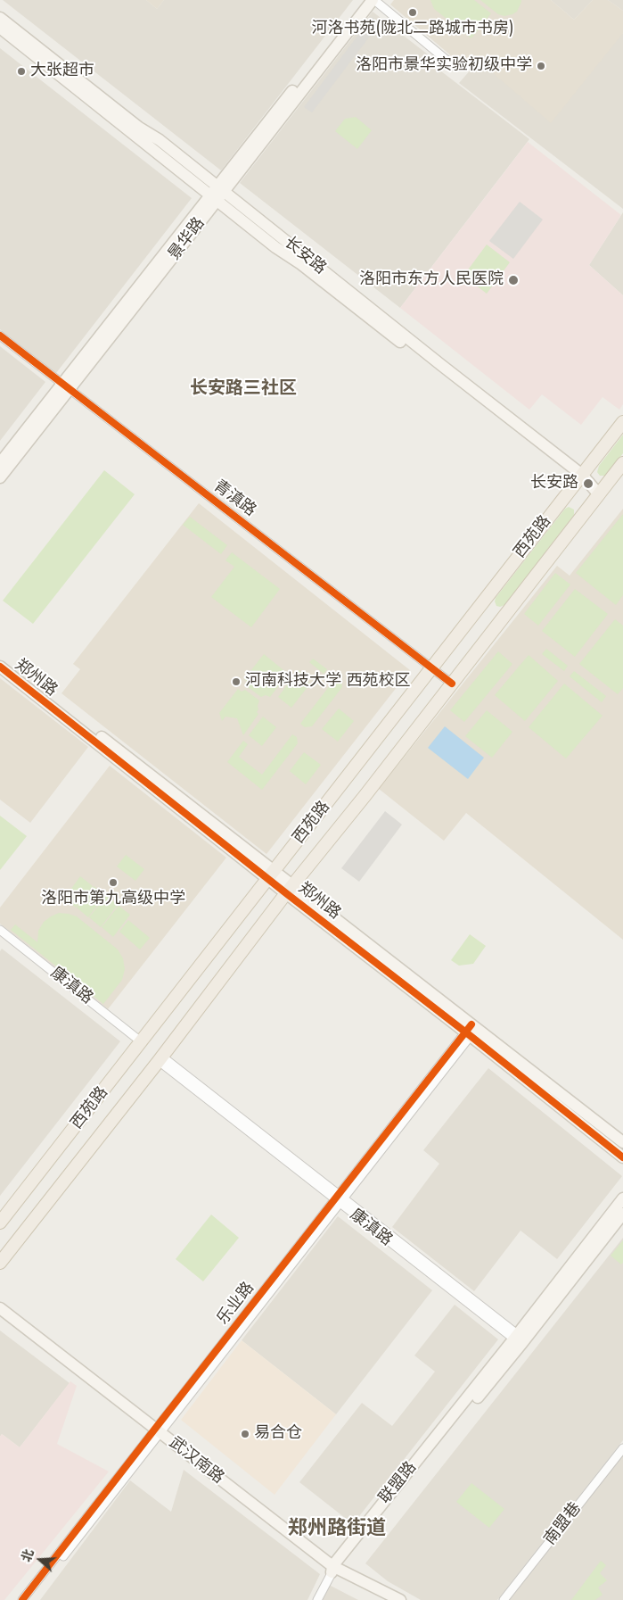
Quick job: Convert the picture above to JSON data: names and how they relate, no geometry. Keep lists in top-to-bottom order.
{
  "streets": {
    "main road": [
      "景华路",
      "长安路",
      "西苑路",
      "郑州路",
      "武汉南路",
      "联盟路"
    ],
    "street": [
      "青滇路",
      "康滇路",
      "乐业路",
      "南盟巷"
    ]
  },
  "crossings": [
    ["景华路", "长安路"],
    ["景华路", "青滇路"],
    ["长安路", "西苑路"],
    ["青滇路", "西苑路"],
    ["西苑路", "郑州路"],
    ["西苑路", "康滇路"],
    ["郑州路", "乐业路"],
    ["康滇路", "乐业路"],
    ["康滇路", "联盟路"],
    ["乐业路", "武汉南路"],
    ["武汉南路", "联盟路"]
  ],
  "districts": ["长安路三社区", "郑州路街道"],
  "places": [
    "河洛书苑(陇北二路城市书房)",
    "洛阳市景华实验初级中学",
    "大张超市",
    "洛阳市东方人民医院",
    "长安路",
    "河南科技大学 西苑校区",
    "洛阳市第九高级中学",
    "易合仓"
  ],
  "north": "left"
}
